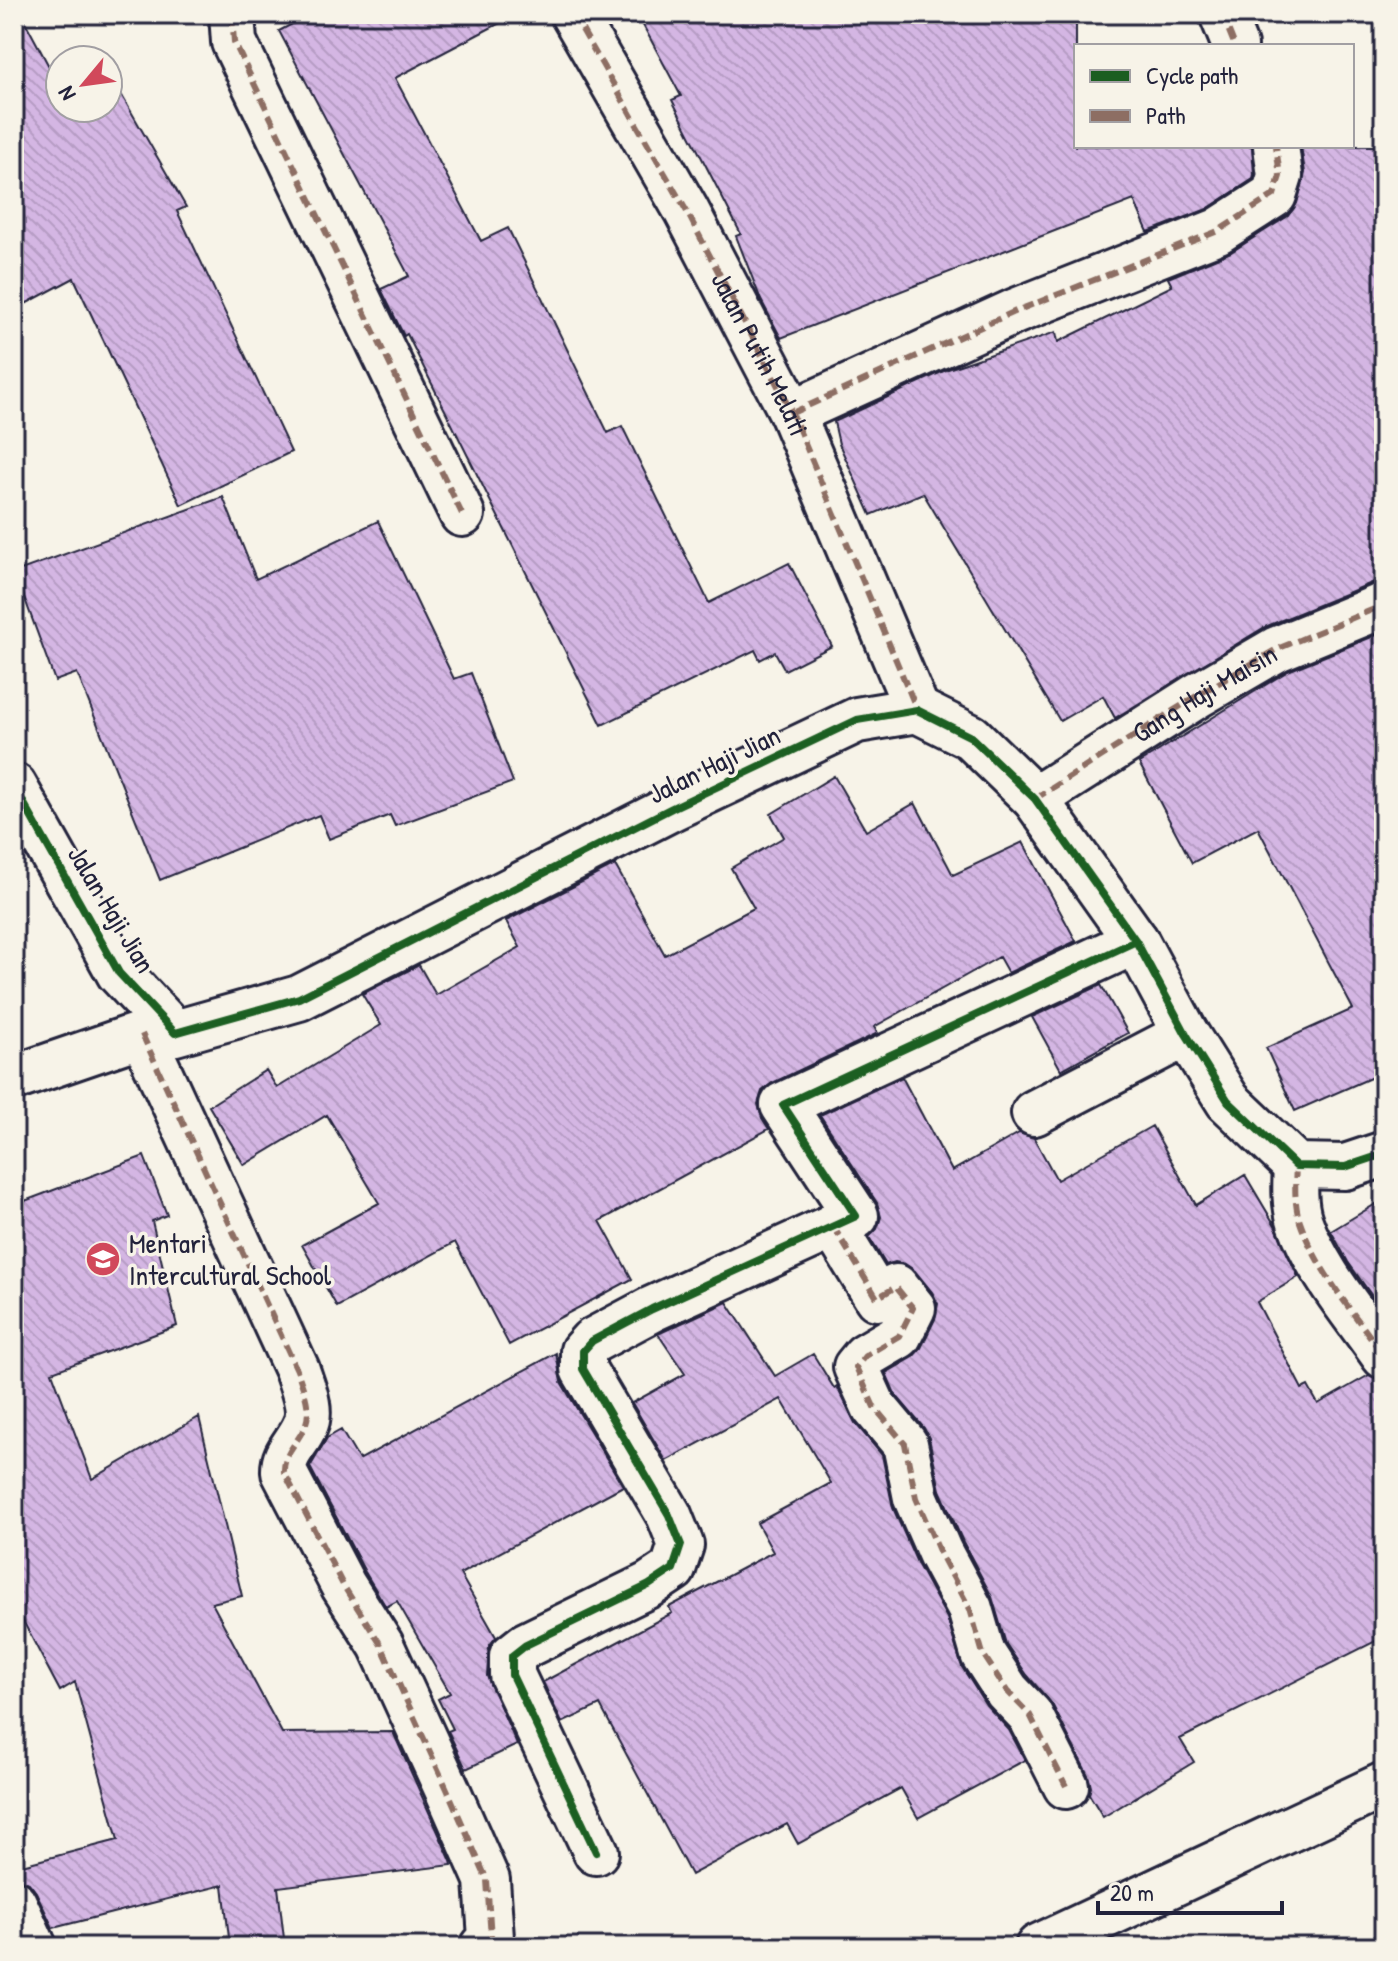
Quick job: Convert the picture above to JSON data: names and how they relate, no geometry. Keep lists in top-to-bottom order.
{
  "streets": {
    "street": ["Jalan Putih Melati", "Gang Haji Maisin", "Jalan Haji Jian"]
  },
  "crossings": [
    ["Jalan Putih Melati", "Jalan Haji Jian"]
  ],
  "places": {
    "school or university": ["Mentari Intercultural School"]
  },
  "legend": ["Cycle path", "Path"],
  "scale_bar": "20 m",
  "north": "bottom left"
}
